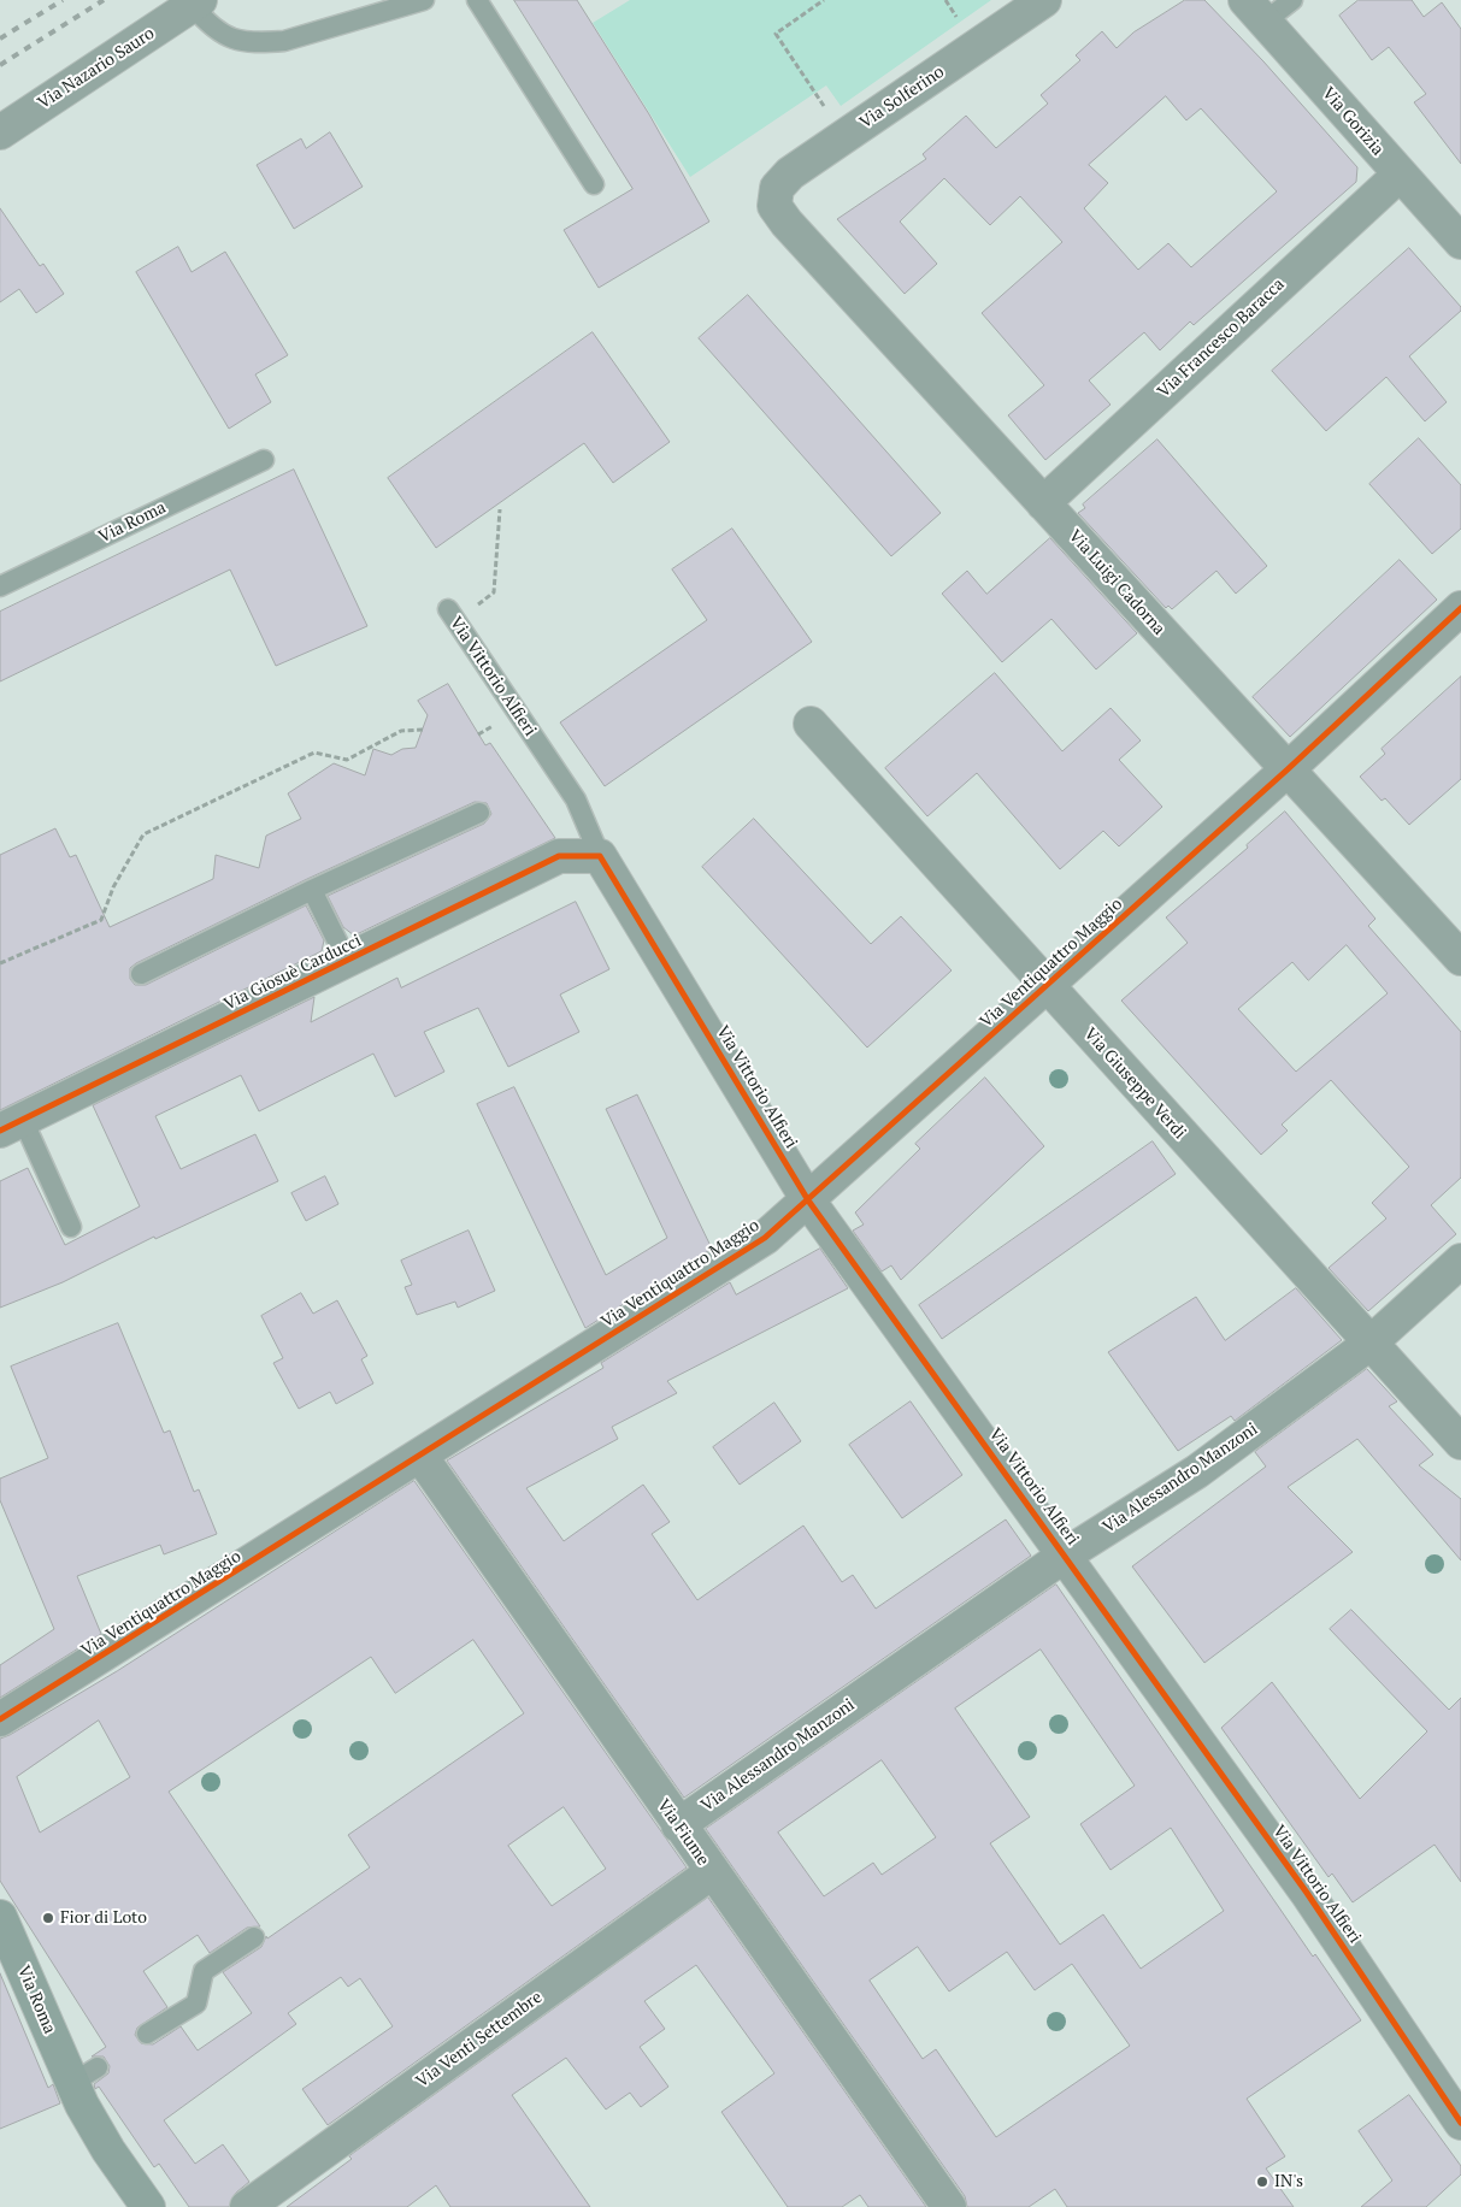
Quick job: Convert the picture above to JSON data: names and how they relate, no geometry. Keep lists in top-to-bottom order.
{
  "streets": {
    "street": [
      "Via Nazario Sauro",
      "Via Solferino",
      "Via Gorizia",
      "Via Francesco Baracca",
      "Via Roma",
      "Via Luigi Cadorna",
      "Via Vittorio Alfieri",
      "Via Ventiquattro Maggio",
      "Via Giosuè Carducci",
      "Via Giuseppe Verdi",
      "Via Alessandro Manzoni",
      "Via Fiume",
      "Via Venti Settembre"
    ]
  },
  "crossings": [
    ["Via Solferino", "Via Luigi Cadorna"],
    ["Via Gorizia", "Via Francesco Baracca"],
    ["Via Francesco Baracca", "Via Luigi Cadorna"],
    ["Via Luigi Cadorna", "Via Ventiquattro Maggio"],
    ["Via Vittorio Alfieri", "Via Ventiquattro Maggio"],
    ["Via Vittorio Alfieri", "Via Giosuè Carducci"],
    ["Via Vittorio Alfieri", "Via Alessandro Manzoni"],
    ["Via Ventiquattro Maggio", "Via Giuseppe Verdi"],
    ["Via Ventiquattro Maggio", "Via Fiume"],
    ["Via Giuseppe Verdi", "Via Alessandro Manzoni"],
    ["Via Alessandro Manzoni", "Via Fiume"],
    ["Via Fiume", "Via Venti Settembre"]
  ],
  "places": ["Fior di Loto", "IN's"]
}
